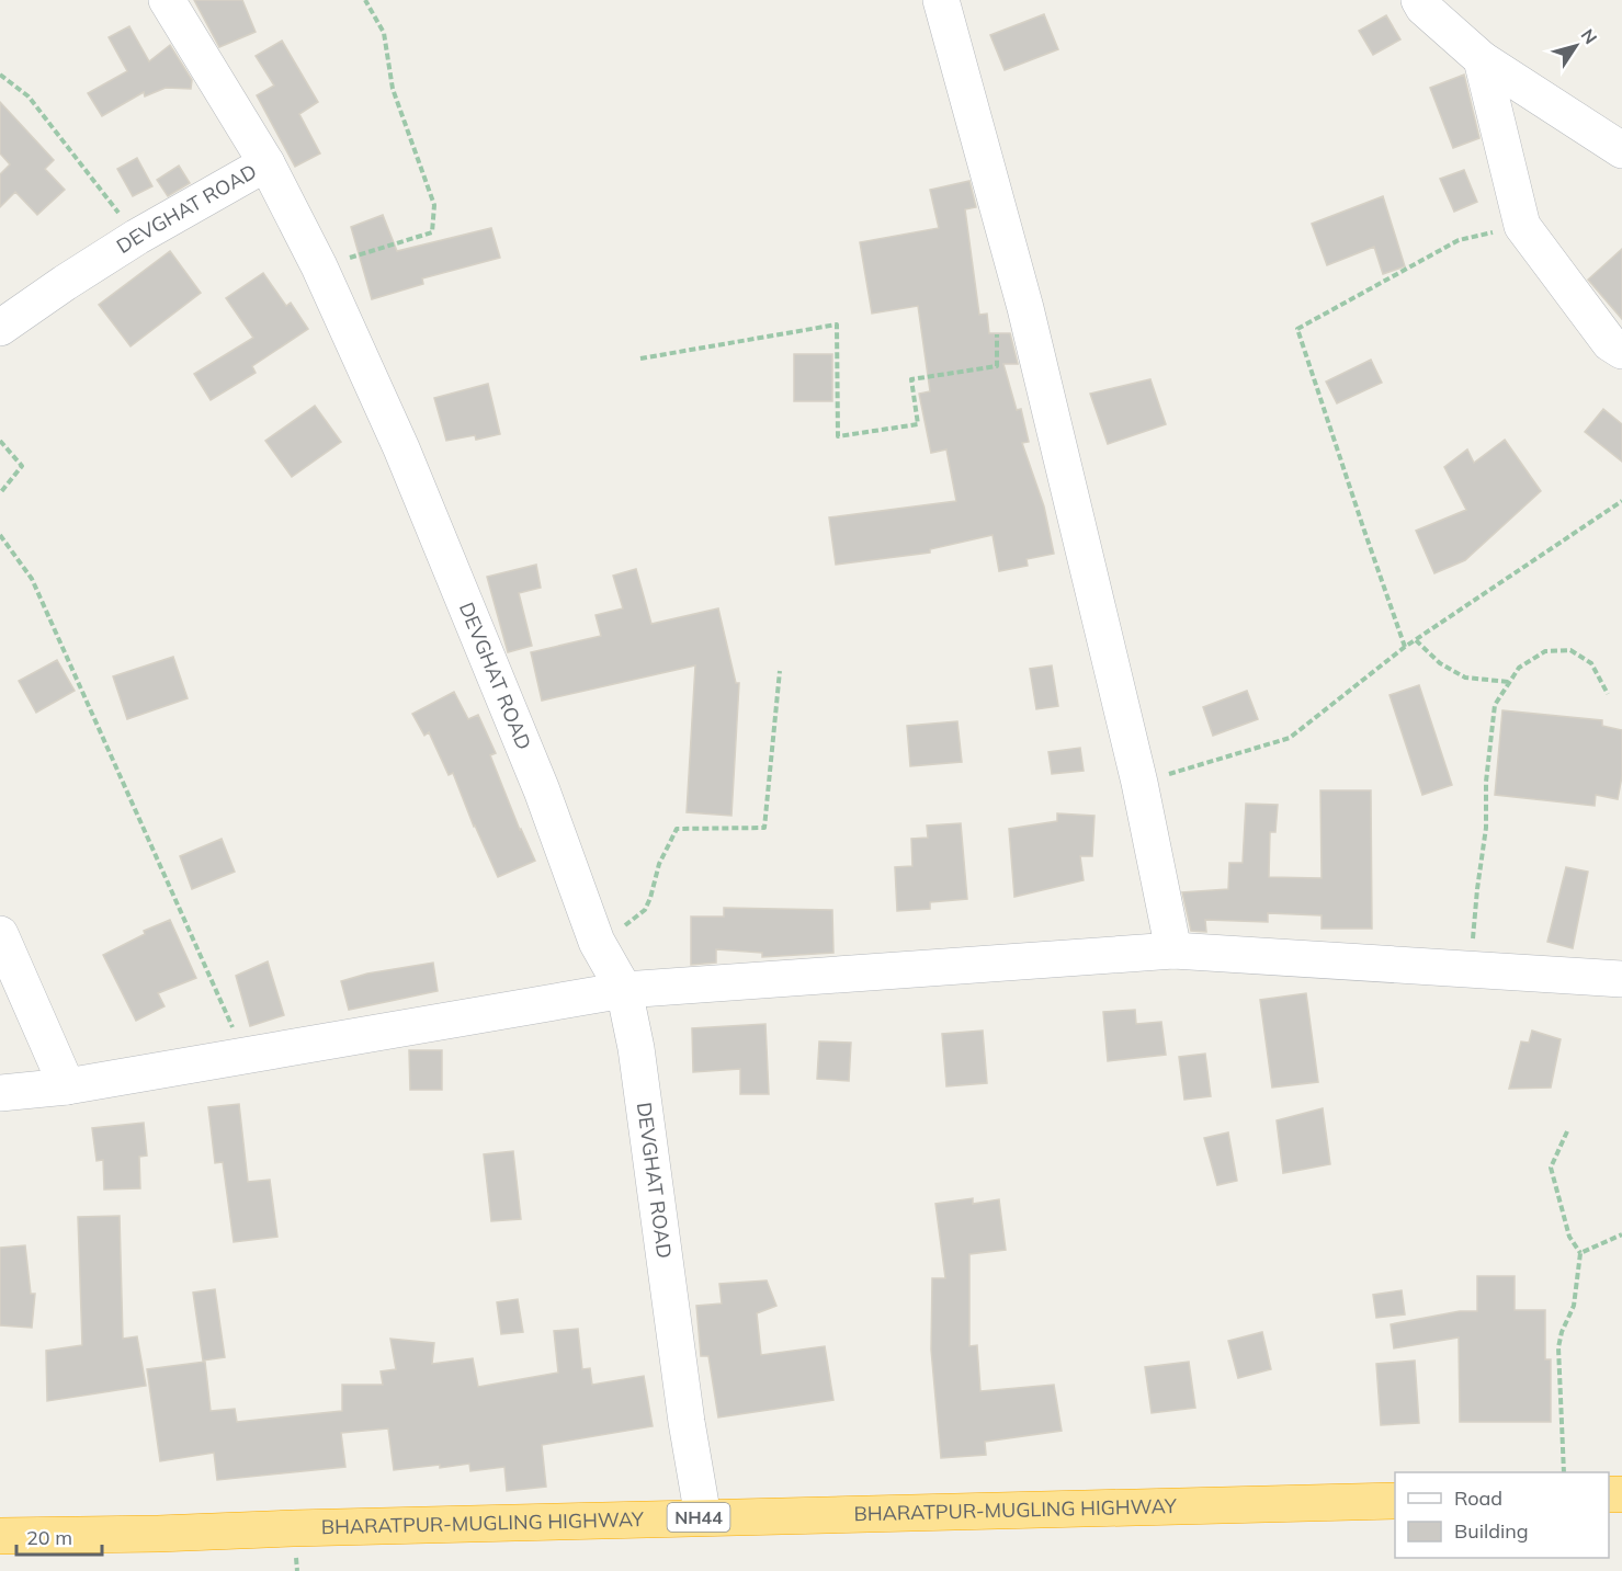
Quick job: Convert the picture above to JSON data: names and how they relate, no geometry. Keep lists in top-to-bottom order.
{
  "streets": {
    "highway": ["BHARATPUR-MUGLING HIGHWAY", "NH44"],
    "street": ["DEVGHAT ROAD"]
  },
  "crossings": [
    ["DEVGHAT ROAD", "BHARATPUR-MUGLING HIGHWAY"]
  ],
  "legend": ["Road", "Building"],
  "scale_bar": "20 m",
  "north": "top right"
}
